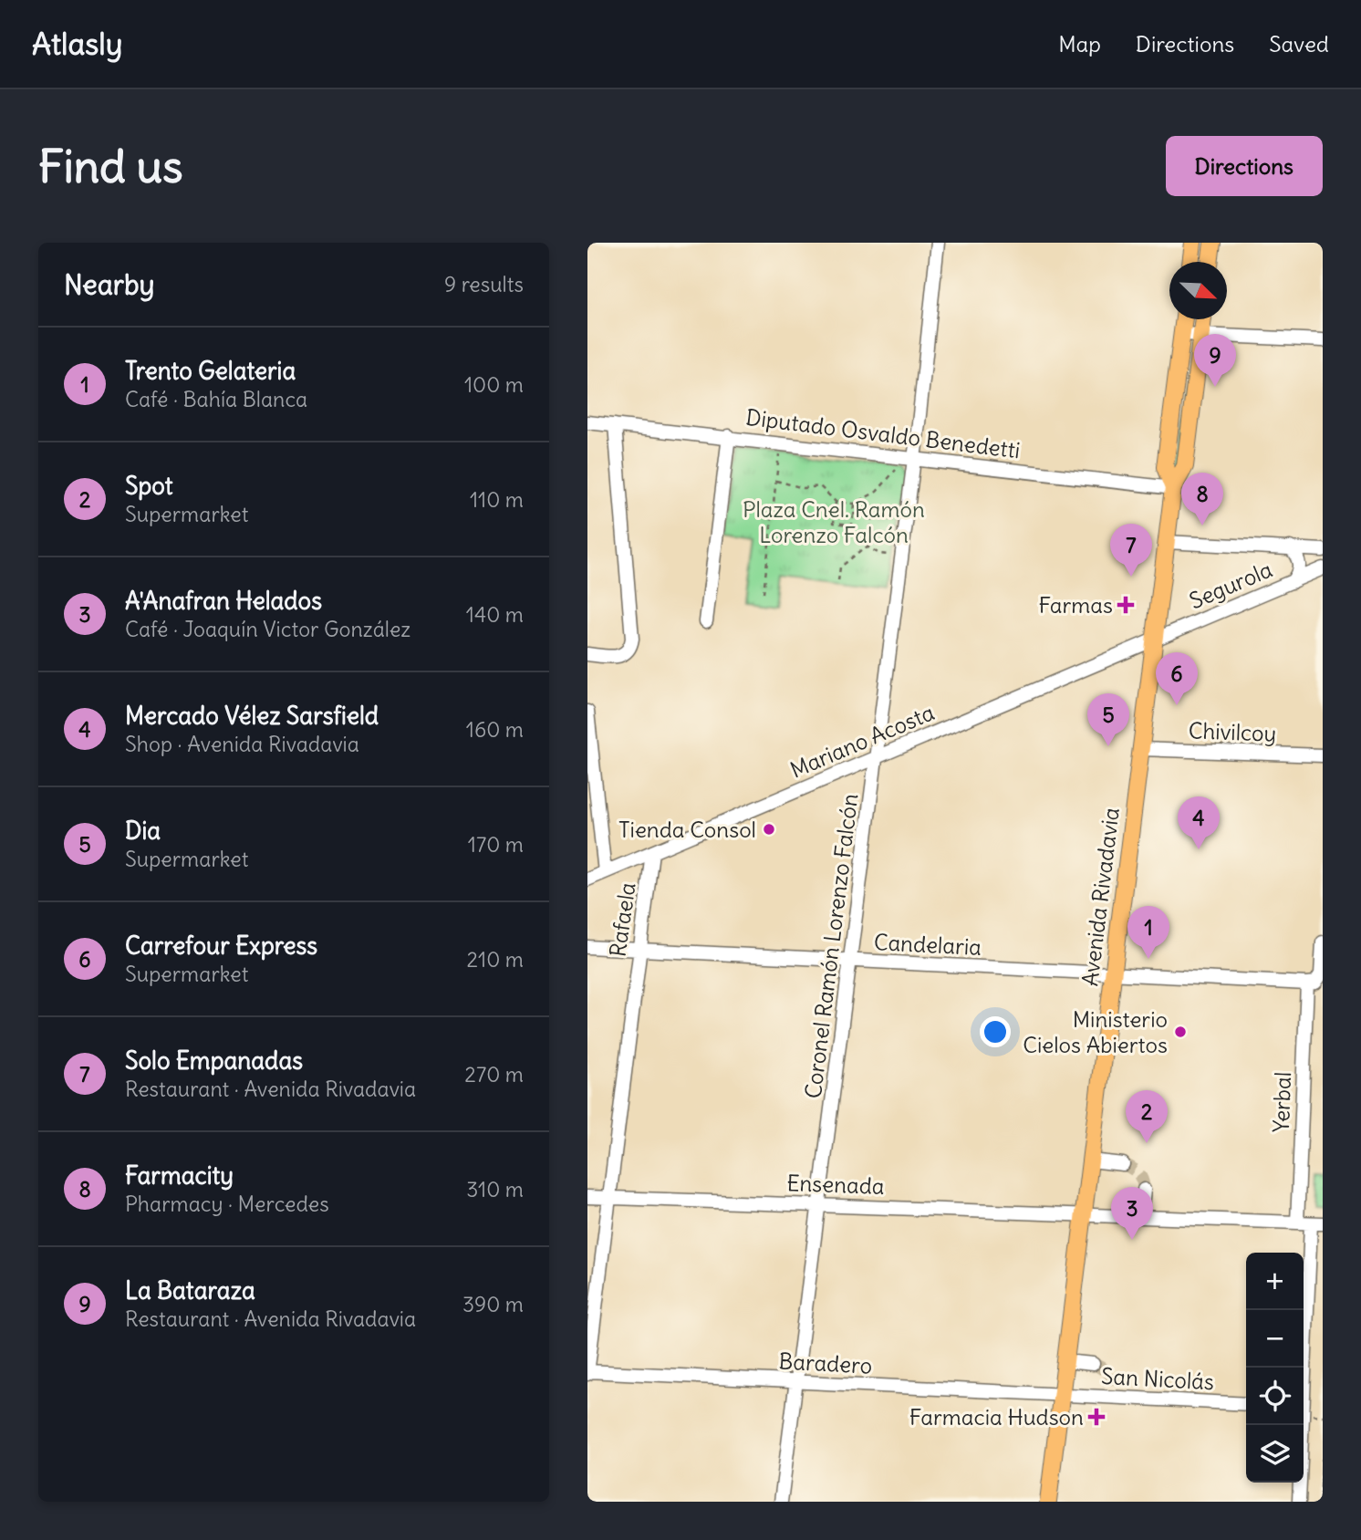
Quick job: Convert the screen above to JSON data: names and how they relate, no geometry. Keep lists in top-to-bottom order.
{
  "streets": {
    "main road": ["Avenida Rivadavia"],
    "street": [
      "Diputado Osvaldo Benedetti",
      "Segurola",
      "Chivilcoy",
      "Mariano Acosta",
      "Rafaela",
      "Candelaria",
      "Coronel Ramón Lorenzo Falcón",
      "Yerbal",
      "Ensenada",
      "Baradero",
      "San Nicolás"
    ]
  },
  "crossings": [
    ["Diputado Osvaldo Benedetti", "Avenida Rivadavia"],
    ["Diputado Osvaldo Benedetti", "Coronel Ramón Lorenzo Falcón"],
    ["Segurola", "Mariano Acosta"],
    ["Segurola", "Avenida Rivadavia"],
    ["Chivilcoy", "Avenida Rivadavia"],
    ["Mariano Acosta", "Avenida Rivadavia"],
    ["Mariano Acosta", "Rafaela"],
    ["Mariano Acosta", "Coronel Ramón Lorenzo Falcón"],
    ["Avenida Rivadavia", "Candelaria"],
    ["Avenida Rivadavia", "Ensenada"],
    ["Avenida Rivadavia", "Baradero"],
    ["Avenida Rivadavia", "San Nicolás"],
    ["Rafaela", "Candelaria"],
    ["Rafaela", "Ensenada"],
    ["Rafaela", "Baradero"],
    ["Candelaria", "Coronel Ramón Lorenzo Falcón"],
    ["Candelaria", "Yerbal"],
    ["Coronel Ramón Lorenzo Falcón", "Ensenada"],
    ["Coronel Ramón Lorenzo Falcón", "Baradero"],
    ["Yerbal", "Ensenada"],
    ["Baradero", "San Nicolás"]
  ],
  "parks": ["Plaza Cnel. Ramón Lorenzo Falcón"],
  "places": {
    "health": ["Farmas", "Farmacia Hudson"],
    "other": ["Tienda Consol", "Ministerio Cielos Abiertos"]
  },
  "north": "bottom right",
  "page": {
    "header": "Atlasly",
    "nav": ["Map", "Directions", "Saved"],
    "buttons": "Directions",
    "title": "Find us",
    "heading": ["Nearby", "9 results"],
    "list": [
      {
        "mark": "1",
        "name": "Trento Gelateria",
        "note": "Café · Bahía Blanca",
        "value": "100 m"
      },
      {
        "mark": "2",
        "name": "Spot",
        "note": "Supermarket",
        "value": "110 m"
      },
      {
        "mark": "3",
        "name": "A'Anafran Helados",
        "note": "Café · Joaquín Victor González",
        "value": "140 m"
      },
      {
        "mark": "4",
        "name": "Mercado Vélez Sarsfield",
        "note": "Shop · Avenida Rivadavia",
        "value": "160 m"
      },
      {
        "mark": "5",
        "name": "Dia",
        "note": "Supermarket",
        "value": "170 m"
      },
      {
        "mark": "6",
        "name": "Carrefour Express",
        "note": "Supermarket",
        "value": "210 m"
      },
      {
        "mark": "7",
        "name": "Solo Empanadas",
        "note": "Restaurant · Avenida Rivadavia",
        "value": "270 m"
      },
      {
        "mark": "8",
        "name": "Farmacity",
        "note": "Pharmacy · Mercedes",
        "value": "310 m"
      },
      {
        "mark": "9",
        "name": "La Bataraza",
        "note": "Restaurant · Avenida Rivadavia",
        "value": "390 m"
      }
    ],
    "pins": [
      "9",
      "8",
      "7",
      "6",
      "5",
      "4",
      "1",
      "2",
      "3"
    ],
    "map_buttons": ["+", "−"]
  }
}
